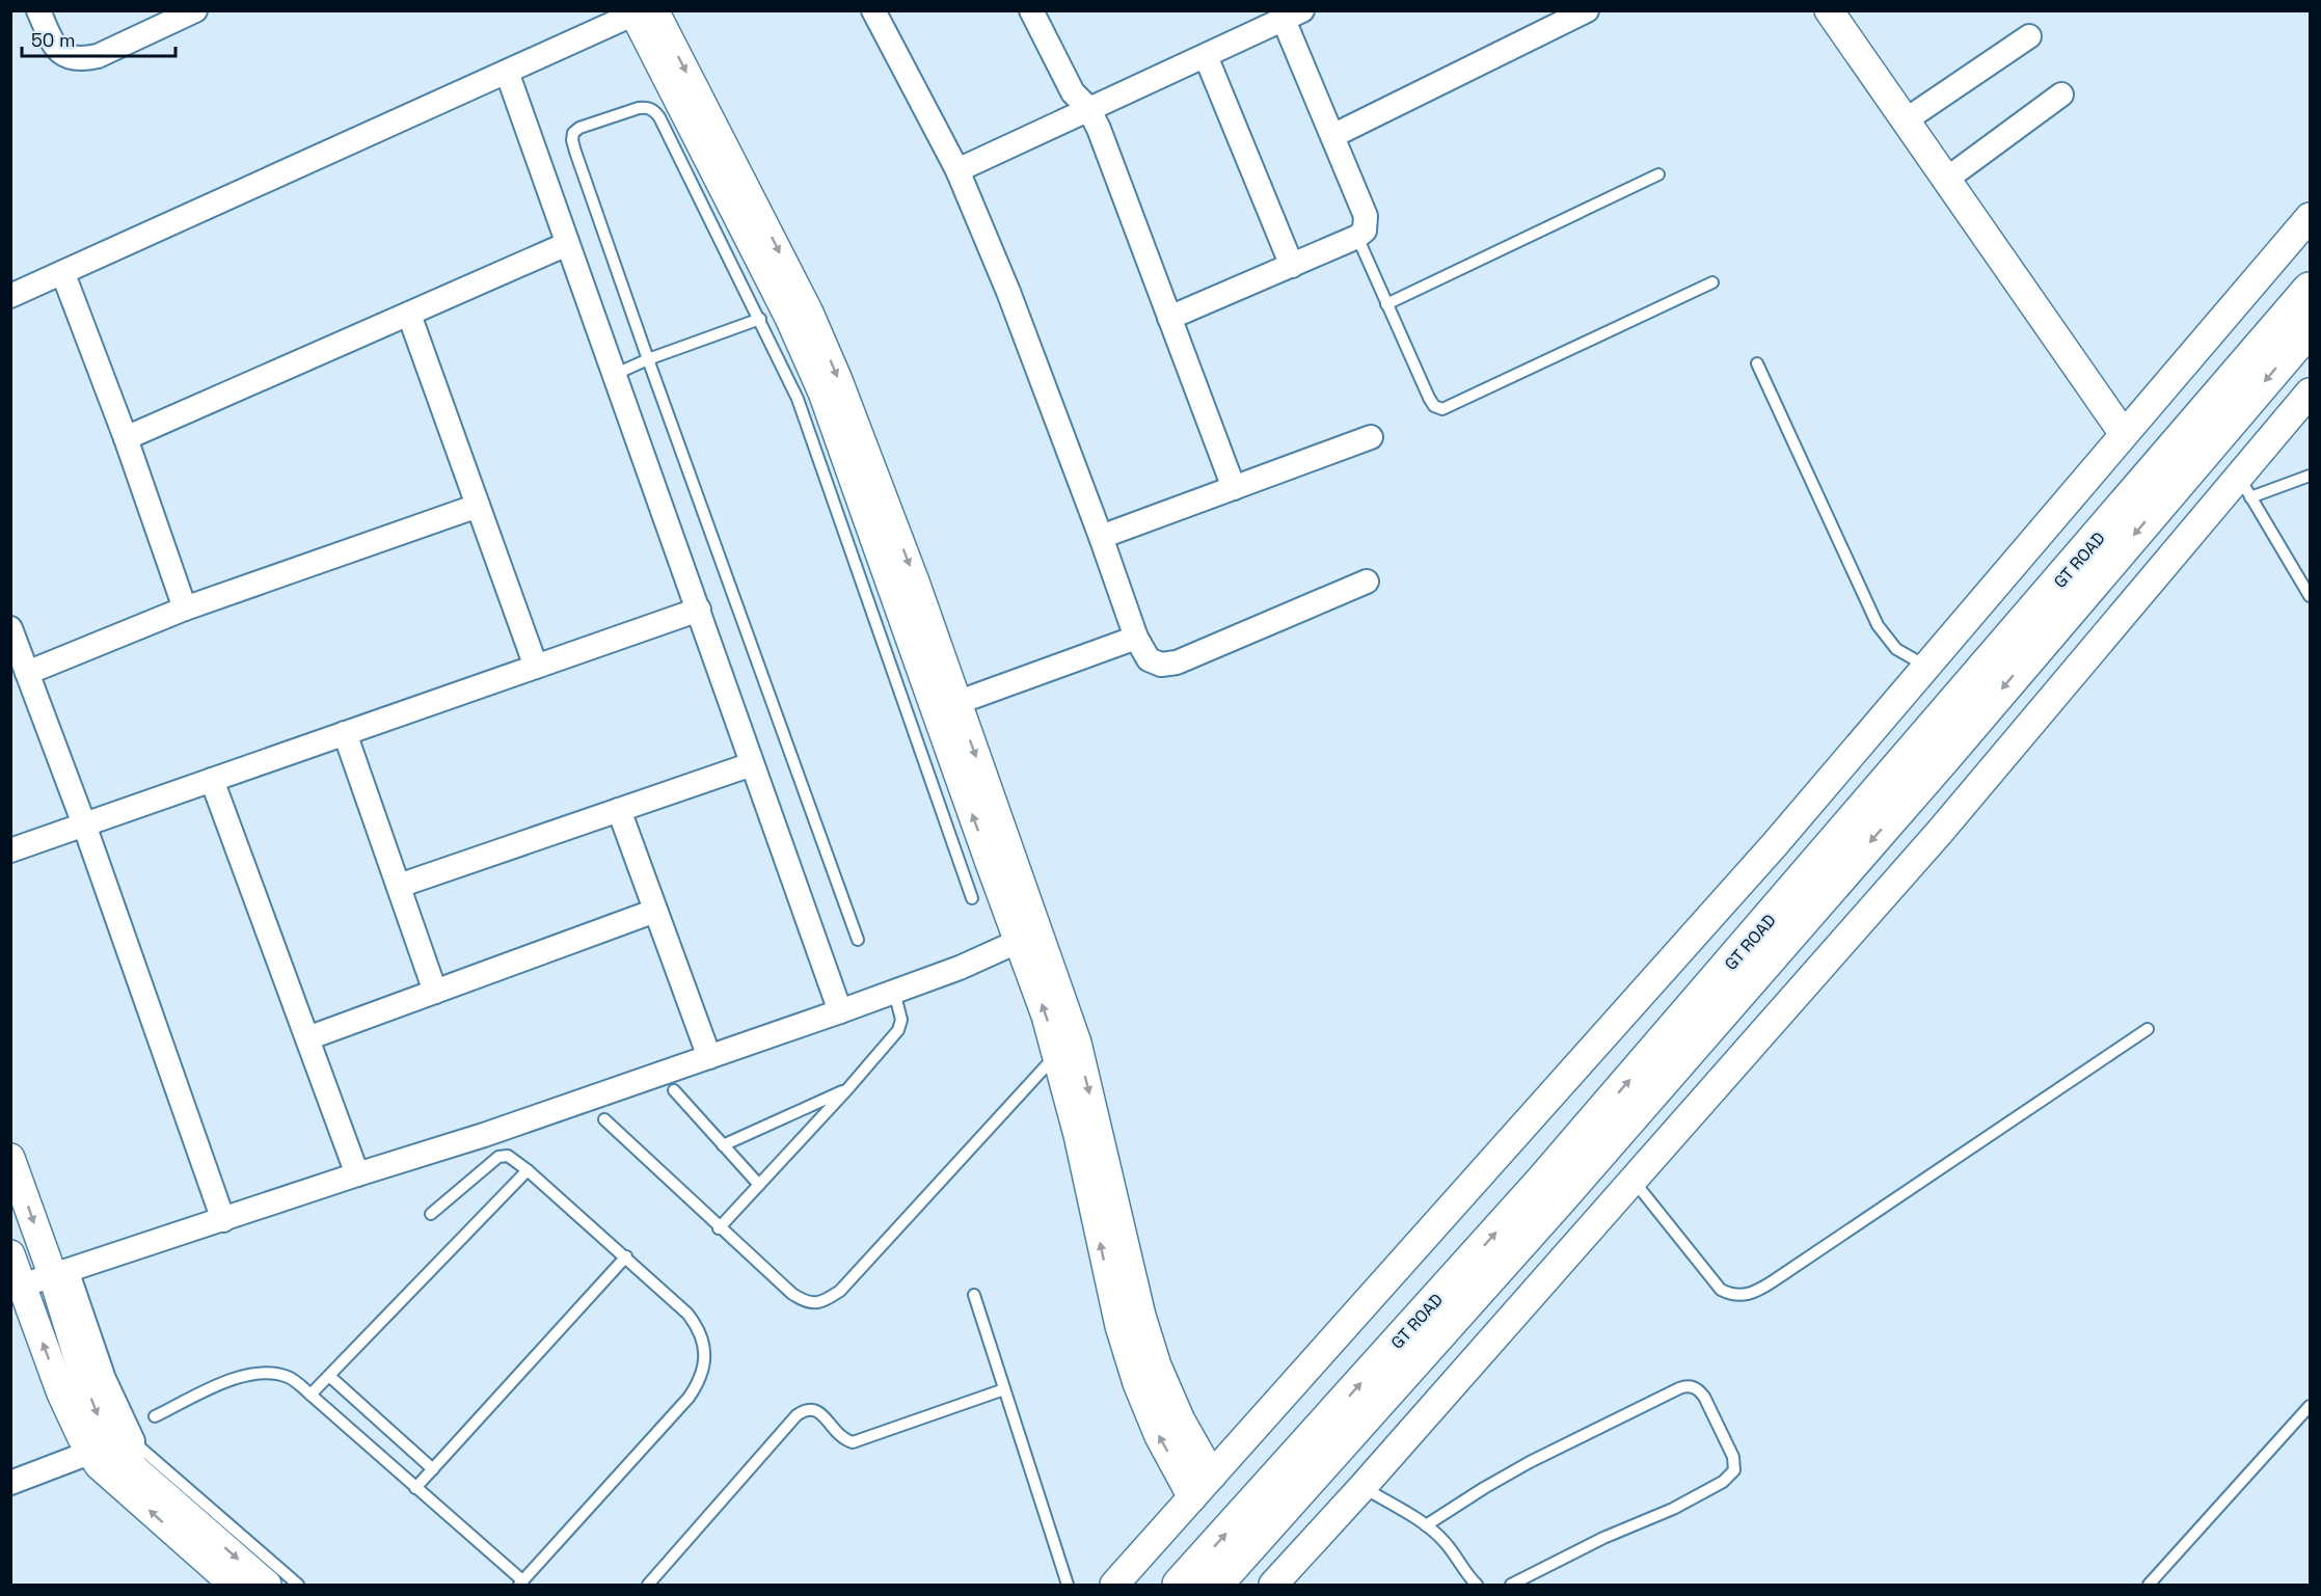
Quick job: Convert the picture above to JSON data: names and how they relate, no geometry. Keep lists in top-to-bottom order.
{
  "streets": {
    "highway": ["GT ROAD"]
  },
  "scale_bar": "50 m"
}
